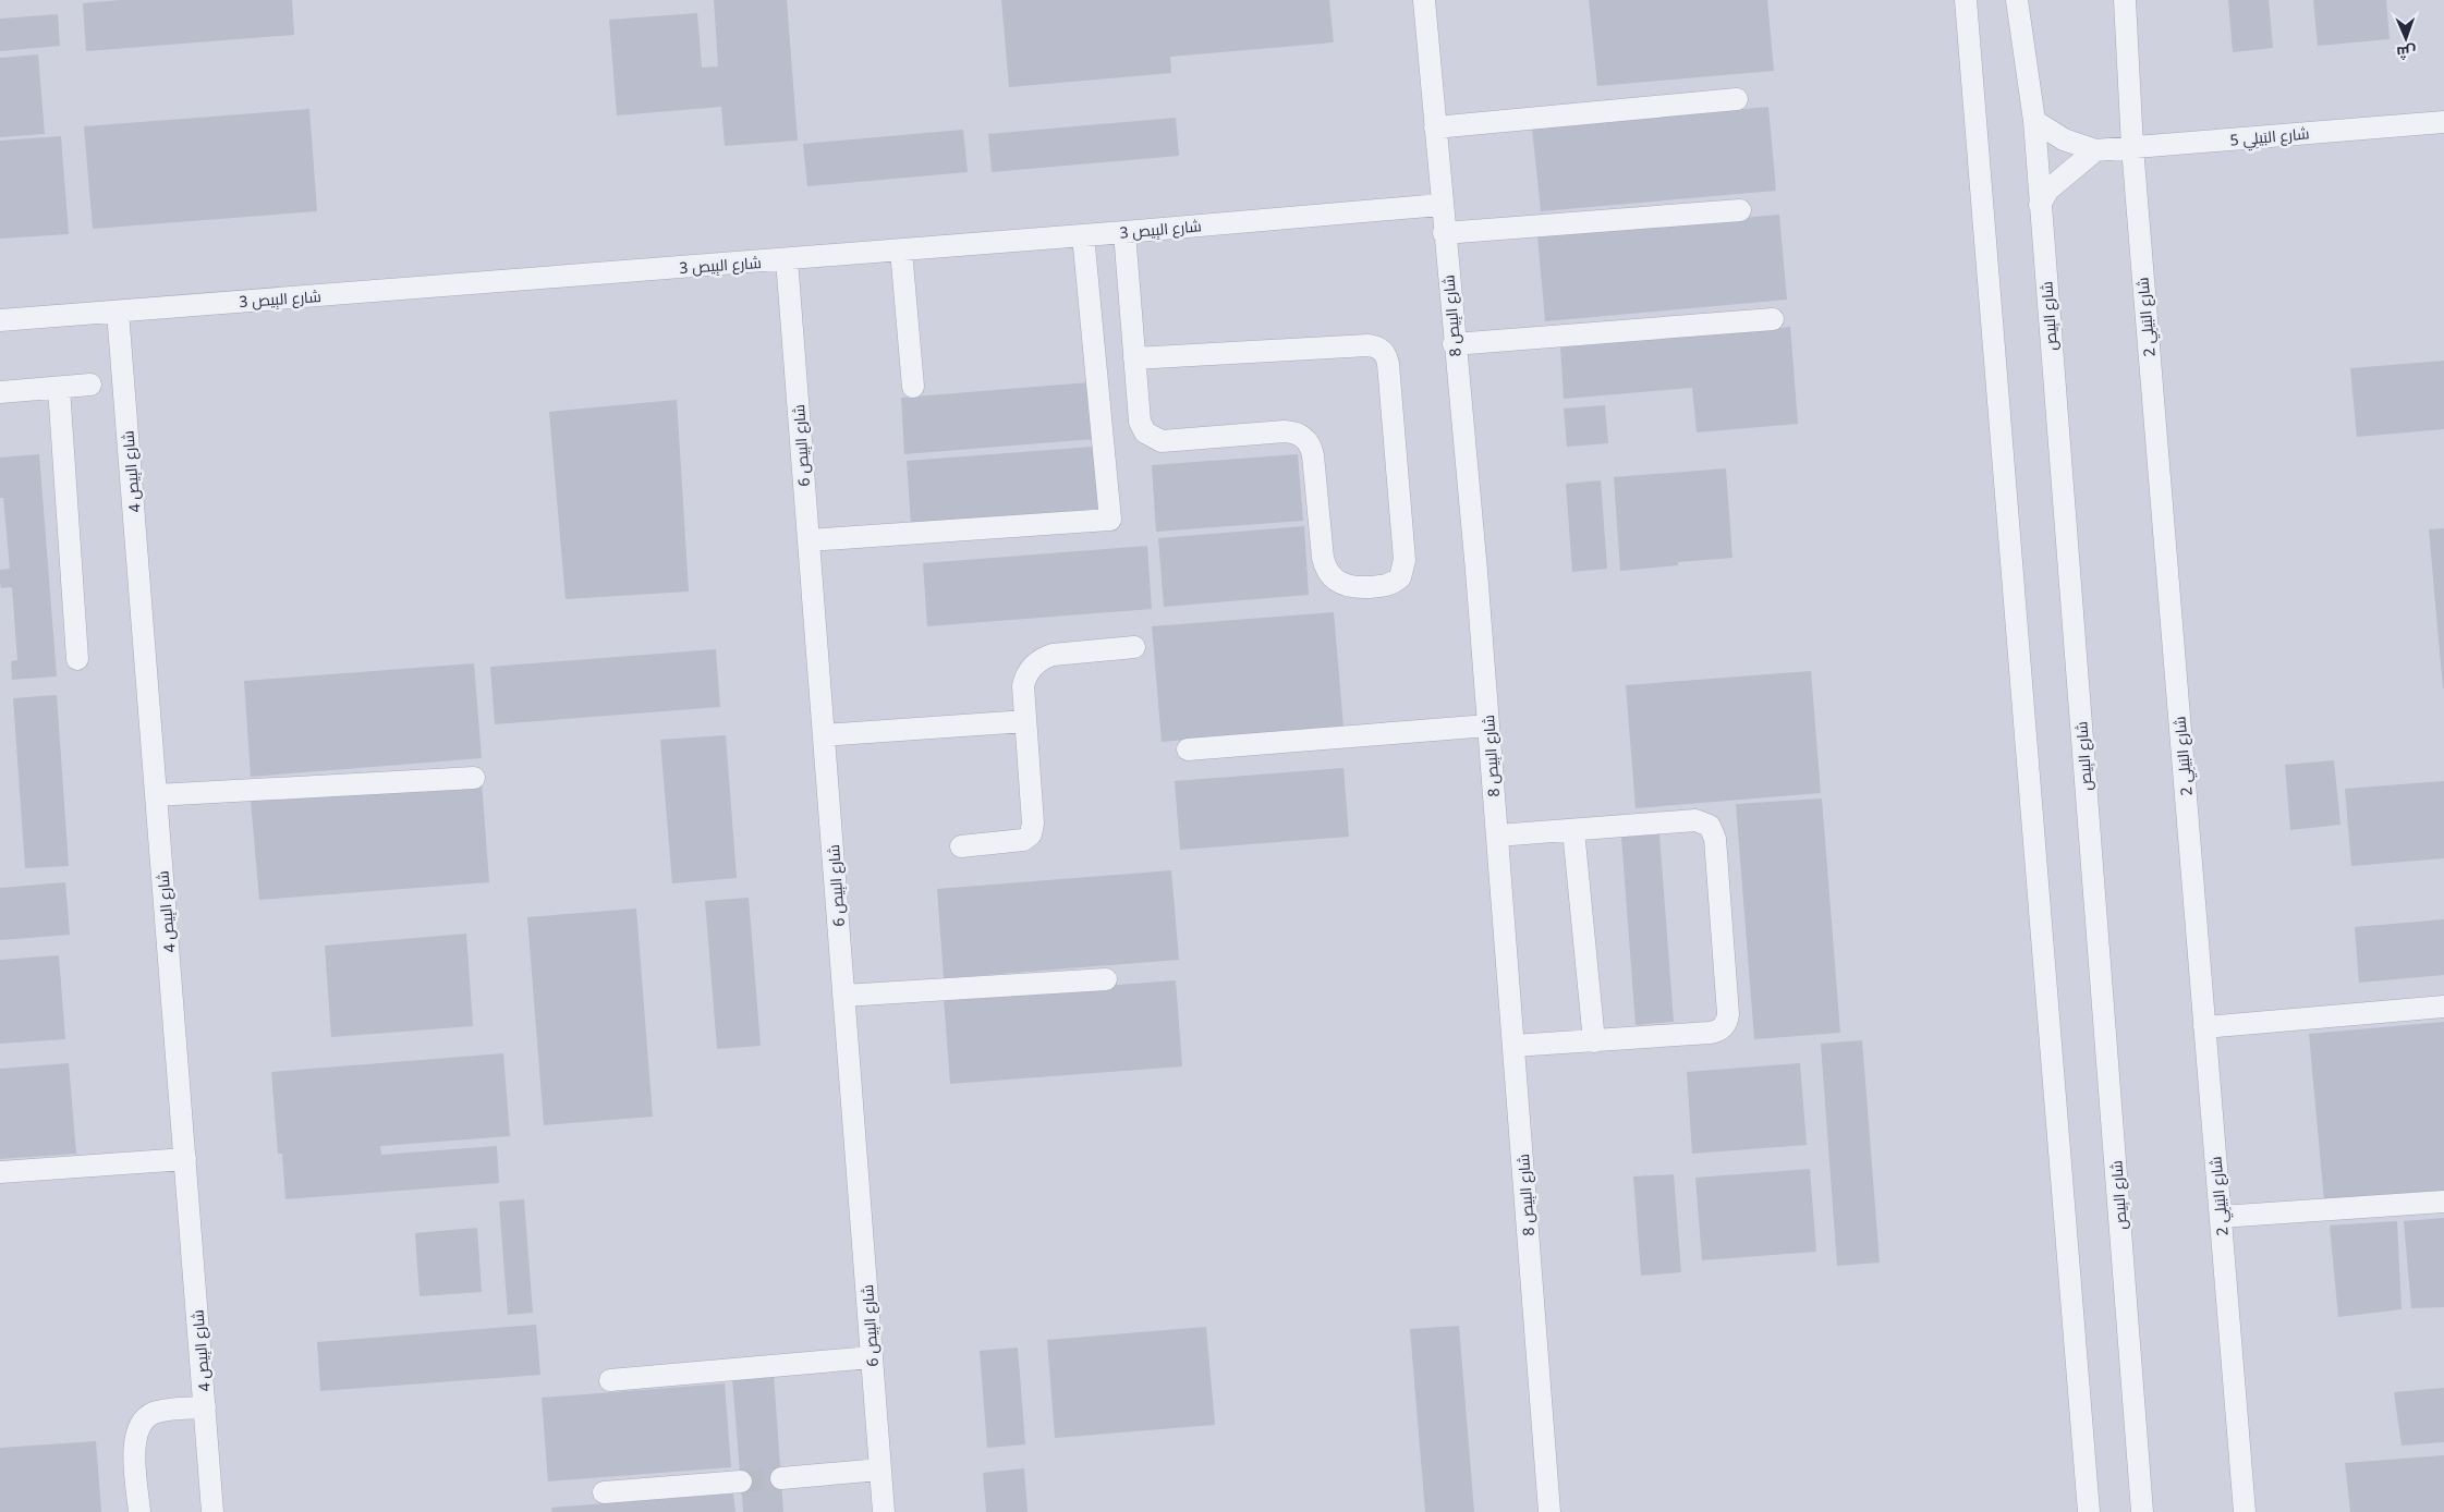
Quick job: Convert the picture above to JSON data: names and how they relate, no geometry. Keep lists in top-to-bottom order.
{
  "streets": {
    "street": [
      "شارع البَيلِي 5",
      "شارع البِيص 3",
      "شارع البِيص 8",
      "شارع البِيص",
      "شارع البَيلِي 2",
      "شارع البِيص 6",
      "شارع البِيص 4"
    ]
  },
  "crossings": [
    ["شارع البَيلِي 5", "شارع البِيص"],
    ["شارع البَيلِي 5", "شارع البَيلِي 2"],
    ["شارع البِيص 3", "شارع البِيص 8"],
    ["شارع البِيص 3", "شارع البِيص 6"],
    ["شارع البِيص 3", "شارع البِيص 4"]
  ],
  "north": "bottom"
}
